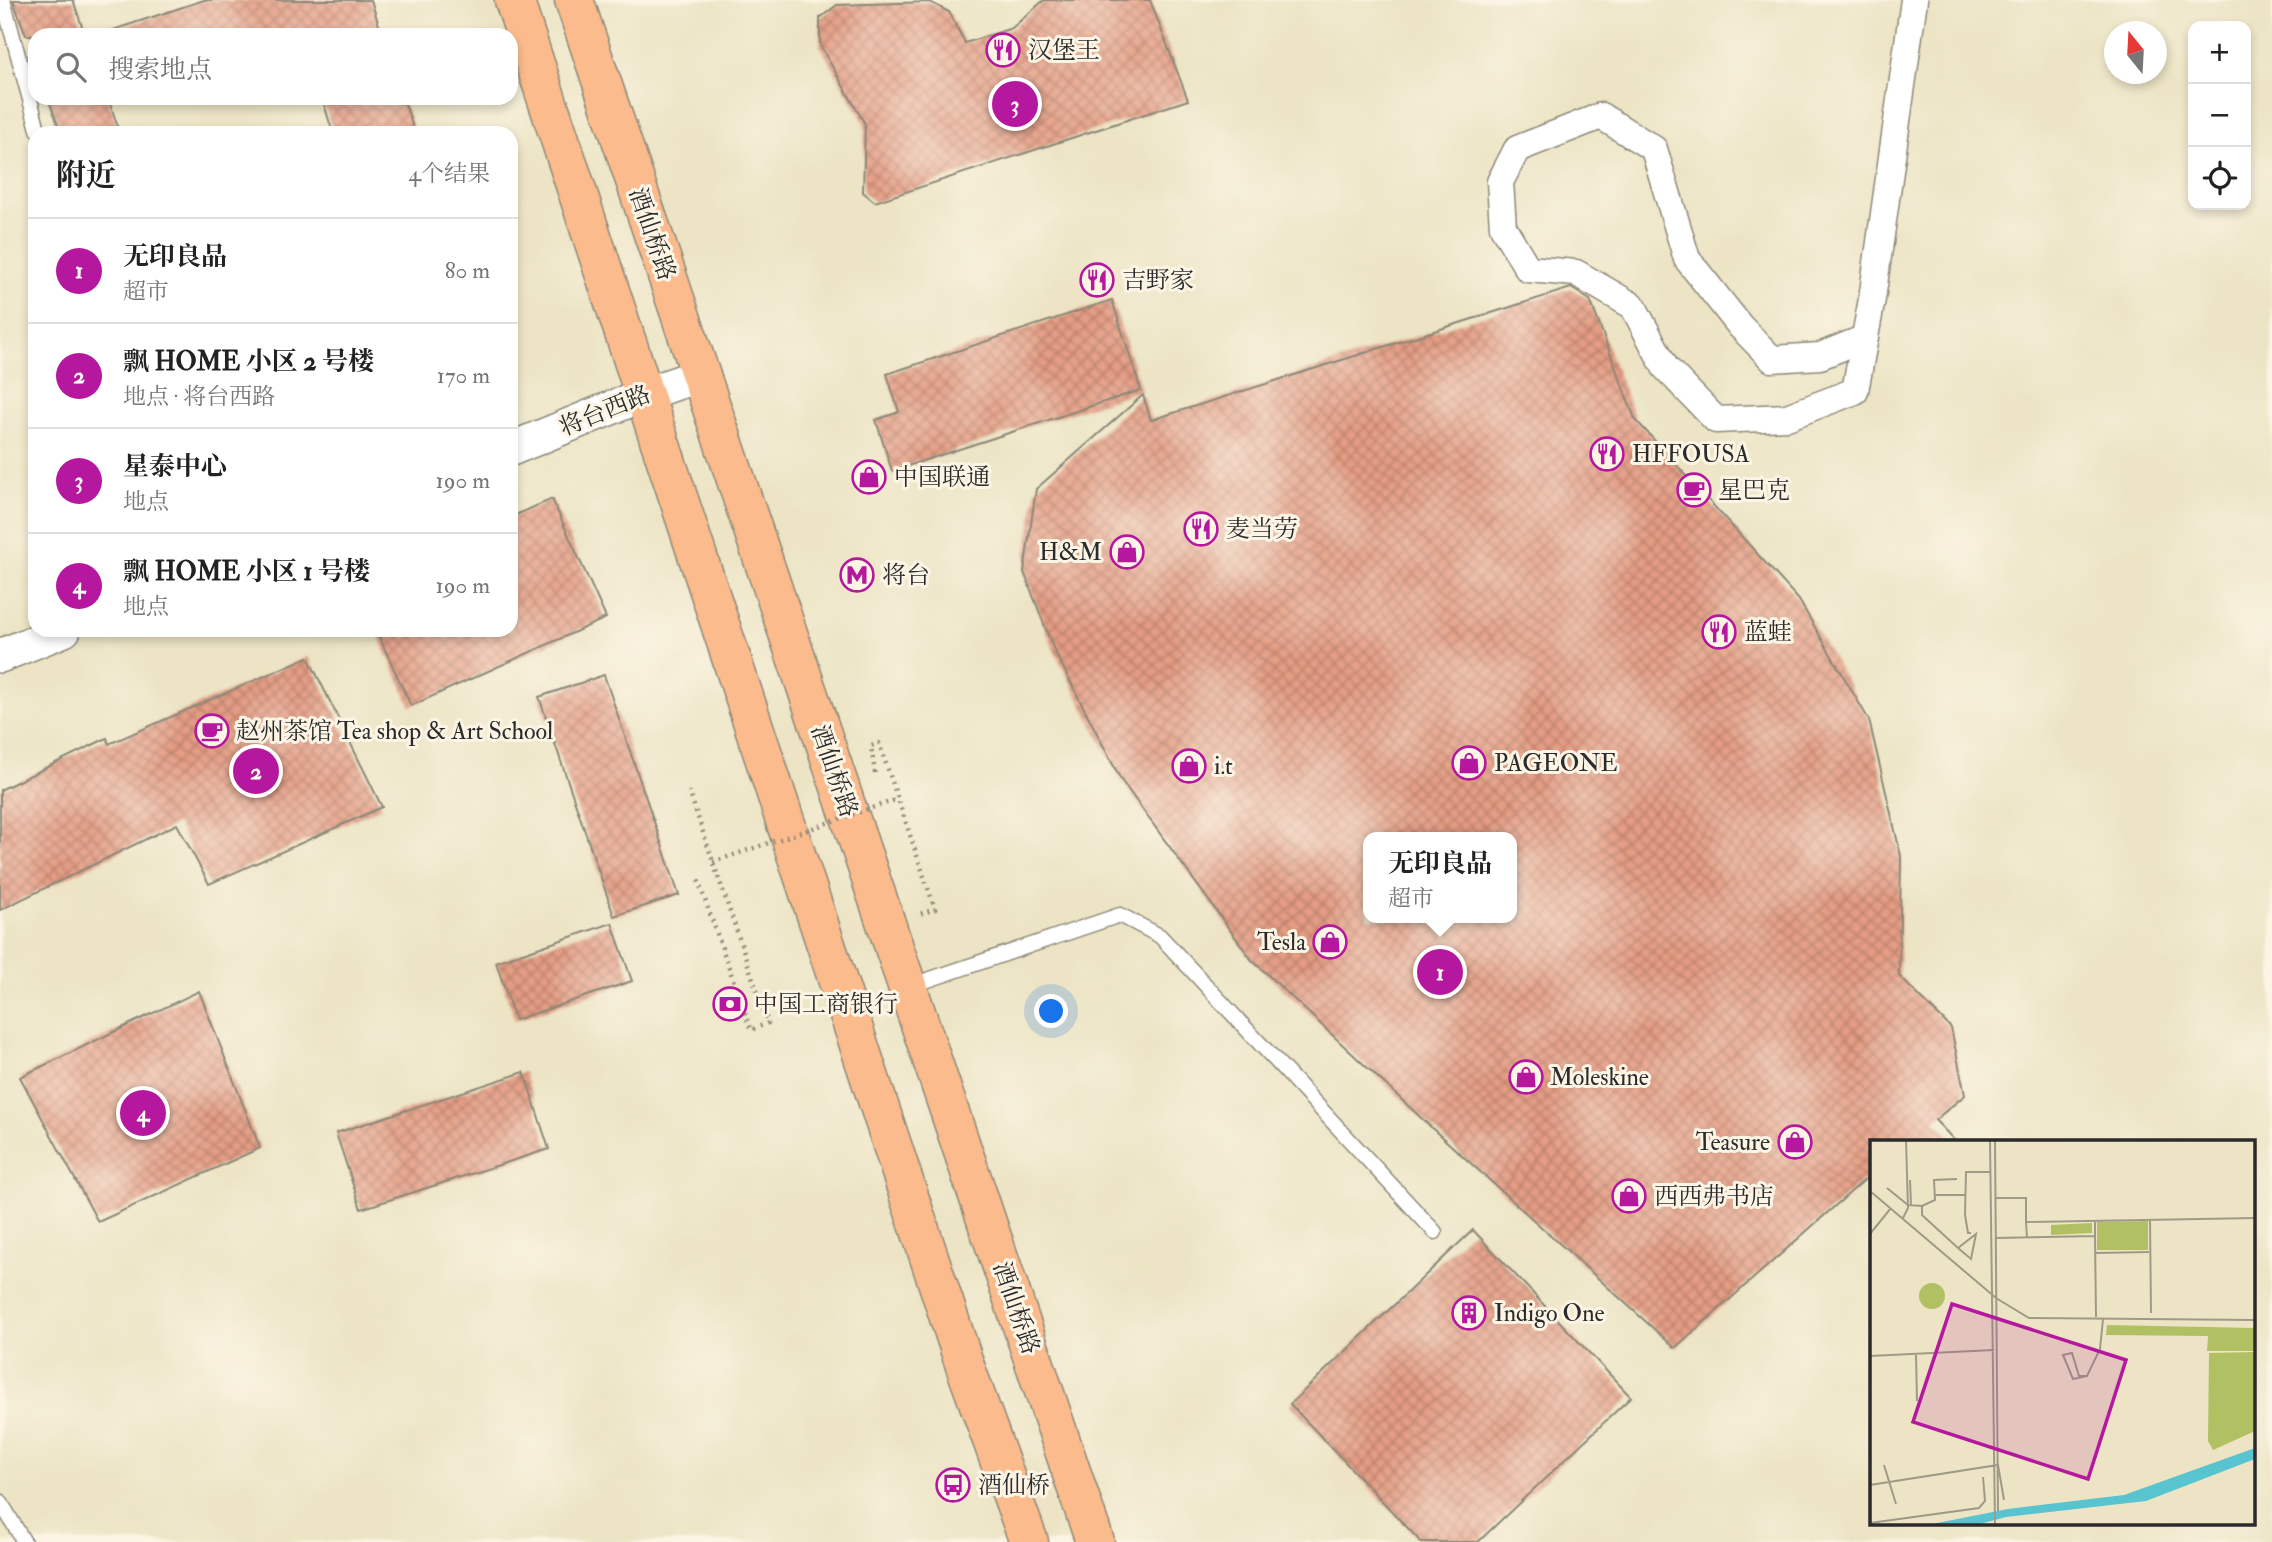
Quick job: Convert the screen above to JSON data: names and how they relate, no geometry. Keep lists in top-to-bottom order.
{
  "streets": {
    "main road": ["酒仙桥路"],
    "street": ["将台西路"]
  },
  "crossings": [
    ["酒仙桥路", "将台西路"]
  ],
  "places": {
    "restaurant": [
      "汉堡王",
      "吉野家",
      "HFFOUSA",
      "麦当劳",
      "蓝蛙"
    ],
    "shop": [
      "中国联通",
      "H&M",
      "PAGEONE",
      "i.t",
      "Tesla",
      "Moleskine",
      "Teasure",
      "西西弗书店"
    ],
    "cafe": ["星巴克", "赵州茶馆 Tea shop & Art School"],
    "metro station": ["将台"],
    "bank": ["中国工商银行"],
    "building": ["Indigo One"],
    "bus stop": ["酒仙桥"]
  },
  "north": "top",
  "page": {
    "map_buttons": ["+", "−"],
    "search": "搜索地点",
    "pins": [
      "3",
      "2",
      "1",
      "4"
    ],
    "heading": ["附近", "4个结果"],
    "list": [
      {
        "mark": "1",
        "name": "无印良品",
        "note": "超市",
        "value": "80 m"
      },
      {
        "mark": "2",
        "name": "飘 HOME 小区 2 号楼",
        "note": "地点 · 将台西路",
        "value": "170 m"
      },
      {
        "mark": "3",
        "name": "星泰中心",
        "note": "地点",
        "value": "190 m"
      },
      {
        "mark": "4",
        "name": "飘 HOME 小区 1 号楼",
        "note": "地点",
        "value": "190 m"
      }
    ],
    "popup": ["无印良品", "超市"]
  }
}
